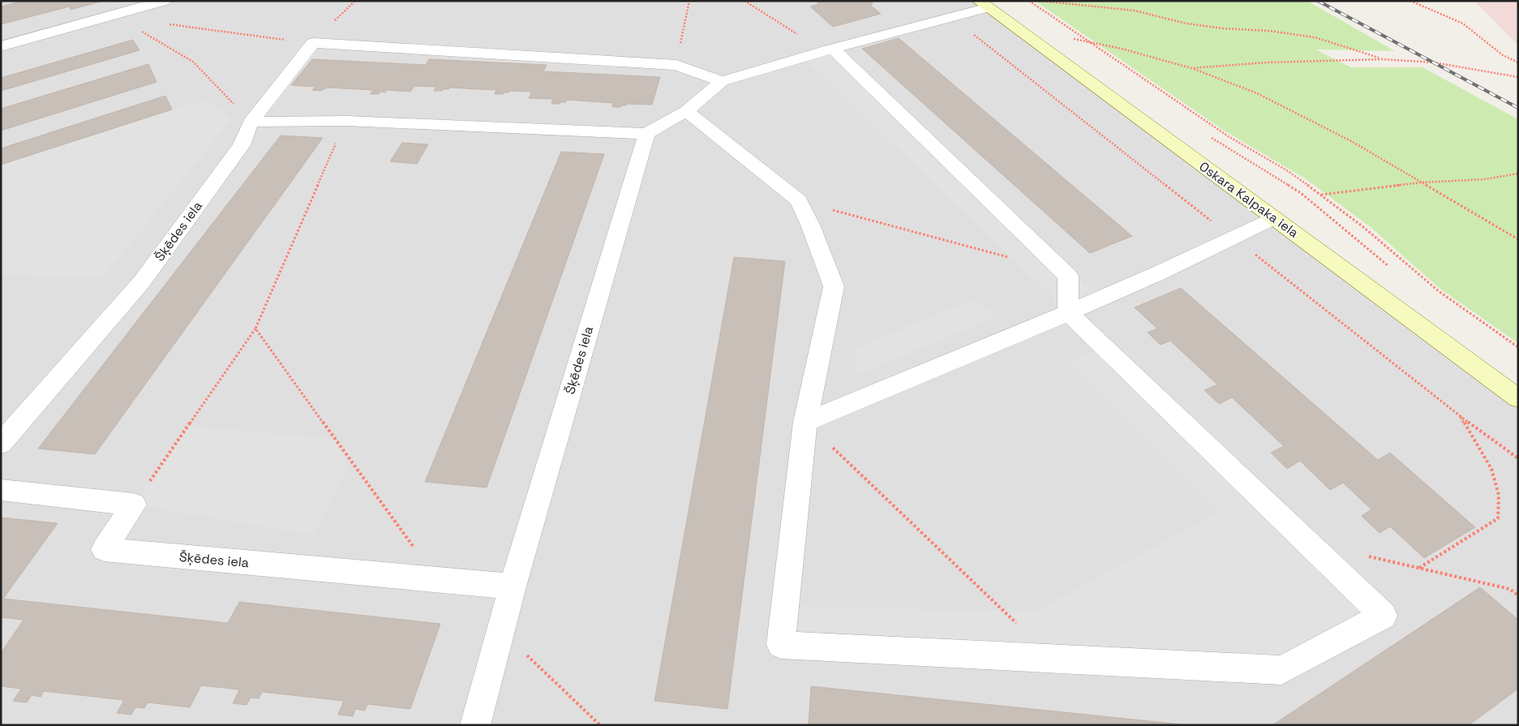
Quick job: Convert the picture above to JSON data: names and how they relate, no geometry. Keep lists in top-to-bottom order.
{
  "streets": {
    "main road": ["Oskara Kalpaka iela"],
    "street": ["Šķēdes iela"]
  }
}
